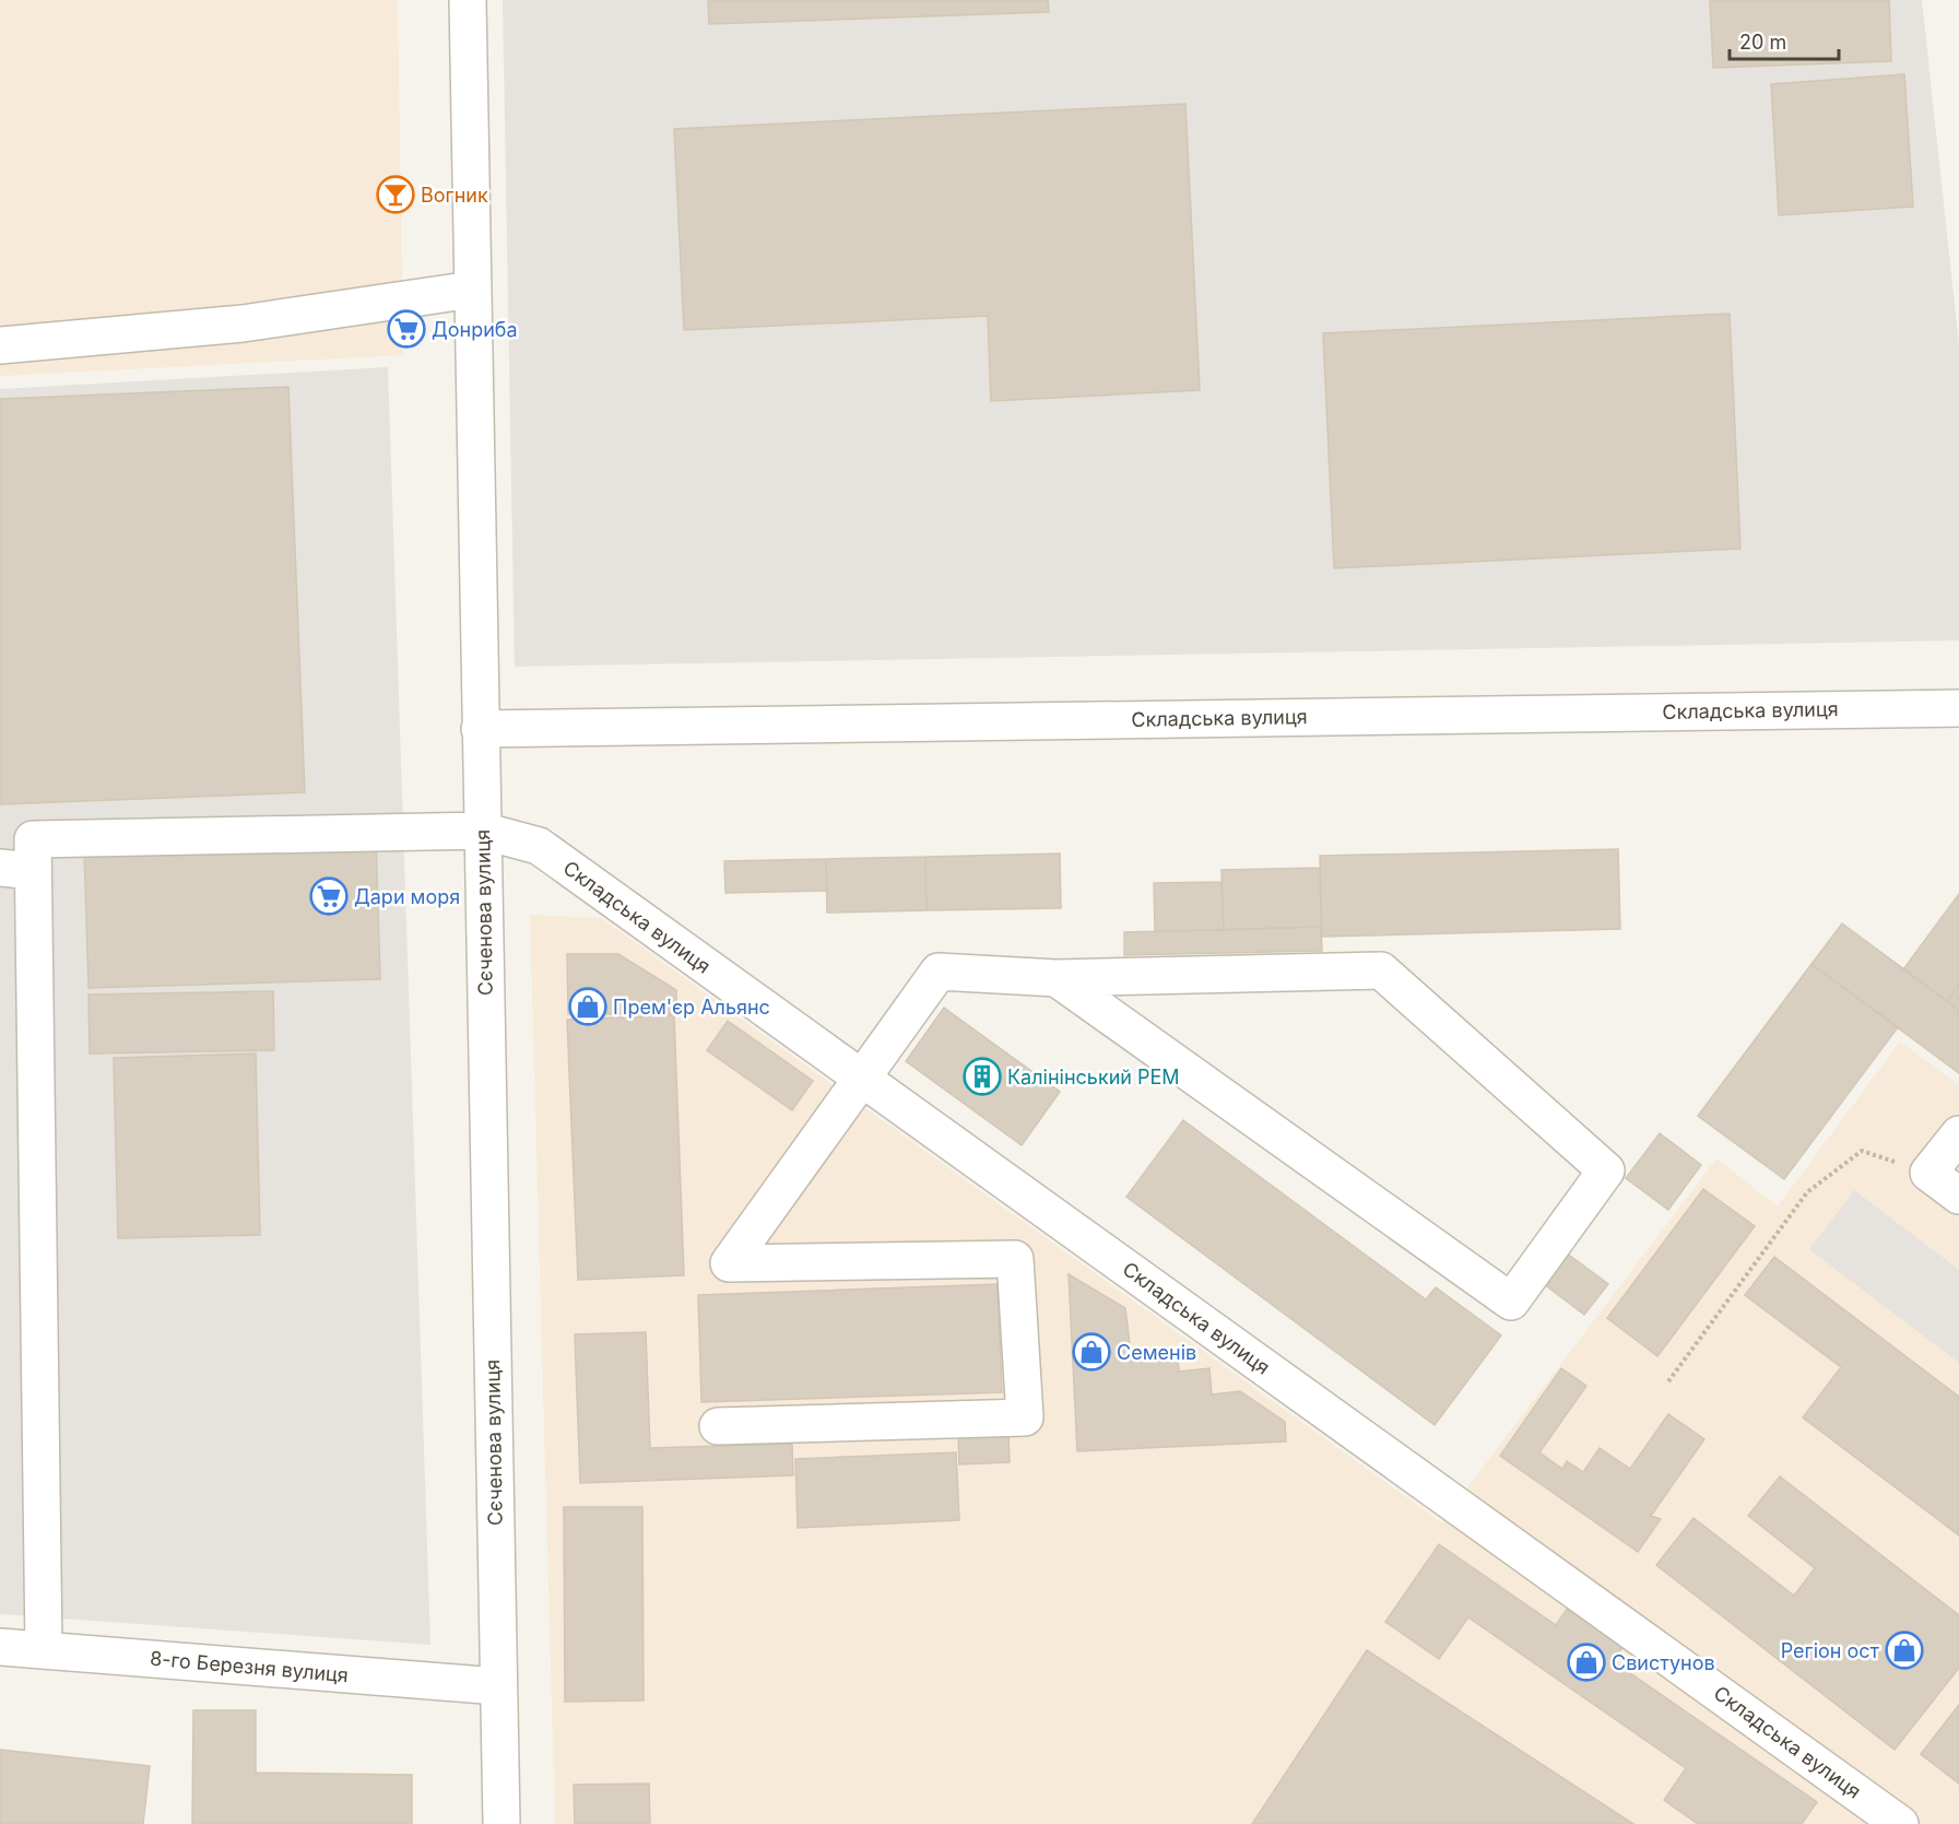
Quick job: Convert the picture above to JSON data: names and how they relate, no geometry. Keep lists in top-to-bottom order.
{
  "streets": {
    "street": ["Складська вулиця", "Сєченова вулиця", "8-го Березня вулиця"]
  },
  "crossings": [
    ["Складська вулиця", "Сєченова вулиця"],
    ["Сєченова вулиця", "8-го Березня вулиця"]
  ],
  "places": {
    "bar": ["Вогник"],
    "supermarket": ["Донриба", "Дари моря"],
    "shop": [
      "Прем'єр Альянс",
      "Семенів",
      "Регіон ост",
      "Свистунов"
    ],
    "building": ["Калінінський РЕМ"]
  },
  "scale_bar": "20 m"
}
